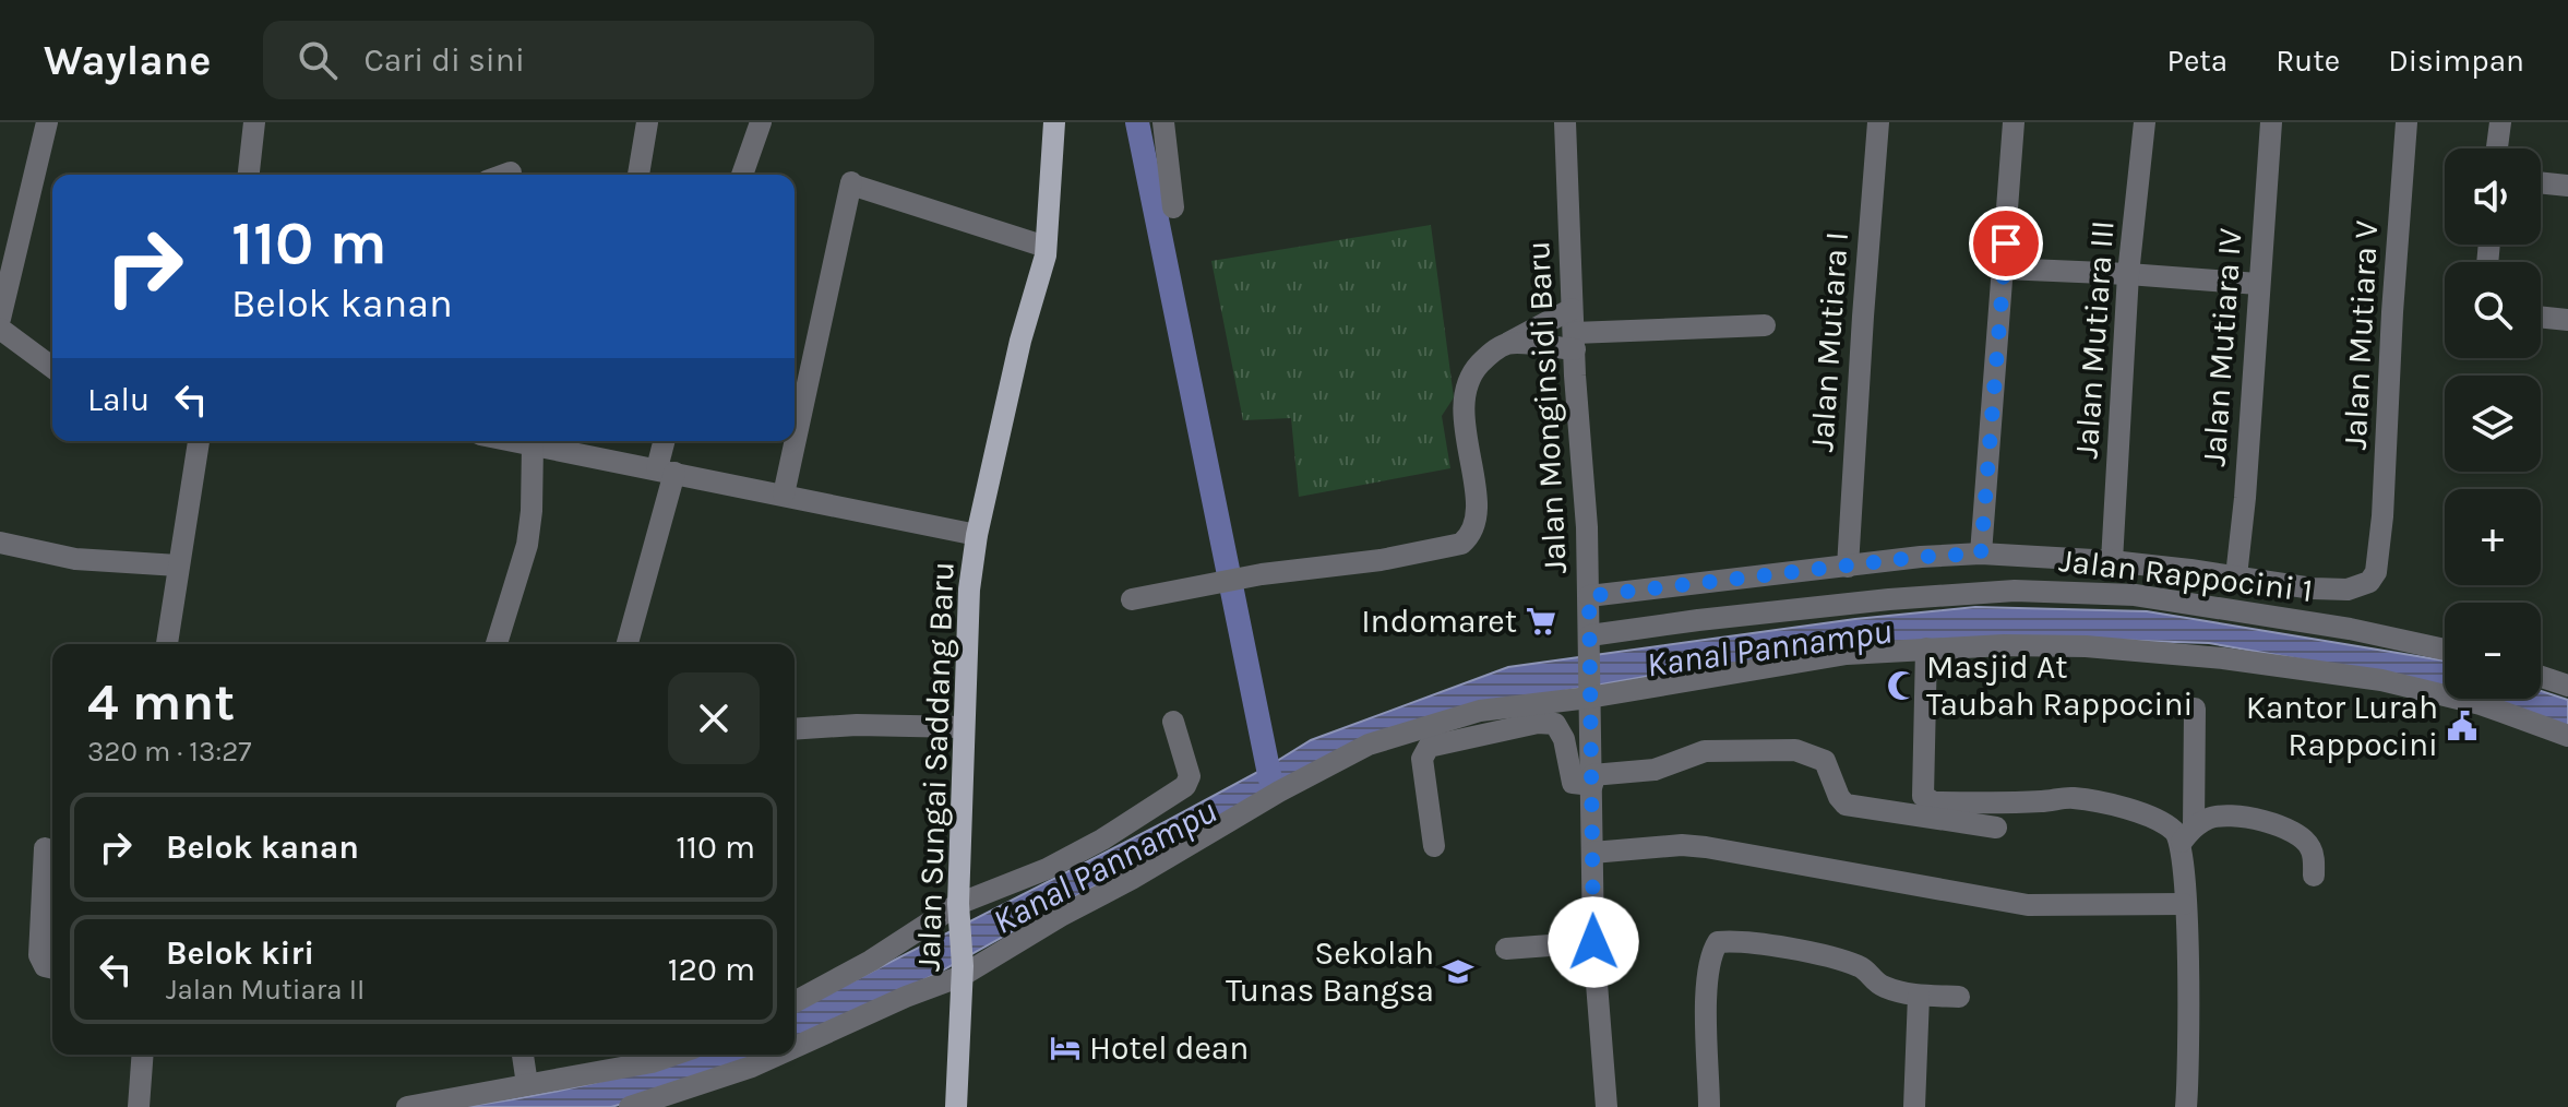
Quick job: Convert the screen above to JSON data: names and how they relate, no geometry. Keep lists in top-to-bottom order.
{
  "streets": {
    "main road": ["Jalan Sungai Saddang Baru"],
    "street": [
      "Jalan Mutiara V",
      "Jalan Mutiara III",
      "Jalan Mutiara I",
      "Jalan Mutiara IV",
      "Jalan Monginsidi Baru",
      "Jalan Rappocini 1"
    ]
  },
  "crossings": [
    ["Jalan Mutiara V", "Jalan Mutiara IV"],
    ["Jalan Monginsidi Baru", "Jalan Rappocini 1"]
  ],
  "water": ["Kanal Pannampu"],
  "places": {
    "supermarket": ["Indomaret"],
    "mosque": ["Masjid At Taubah Rappocini"],
    "public building": ["Kantor Lurah Rappocini"],
    "school or university": ["Sekolah Tunas Bangsa"],
    "hotel": ["Hotel dean"]
  },
  "page": {
    "header": "Waylane",
    "search": "Cari di sini",
    "nav": ["Peta", "Rute", "Disimpan"],
    "map_buttons": ["+", "−"],
    "turn": ["110 m", "Belok kanan"],
    "then": "Lalu",
    "heading": ["4 mnt", "320 m · 13:27"],
    "list": [
      {
        "name": "Belok kanan",
        "value": "110 m"
      },
      {
        "name": "Belok kiri",
        "note": "Jalan Mutiara II",
        "value": "120 m"
      }
    ]
  }
}
